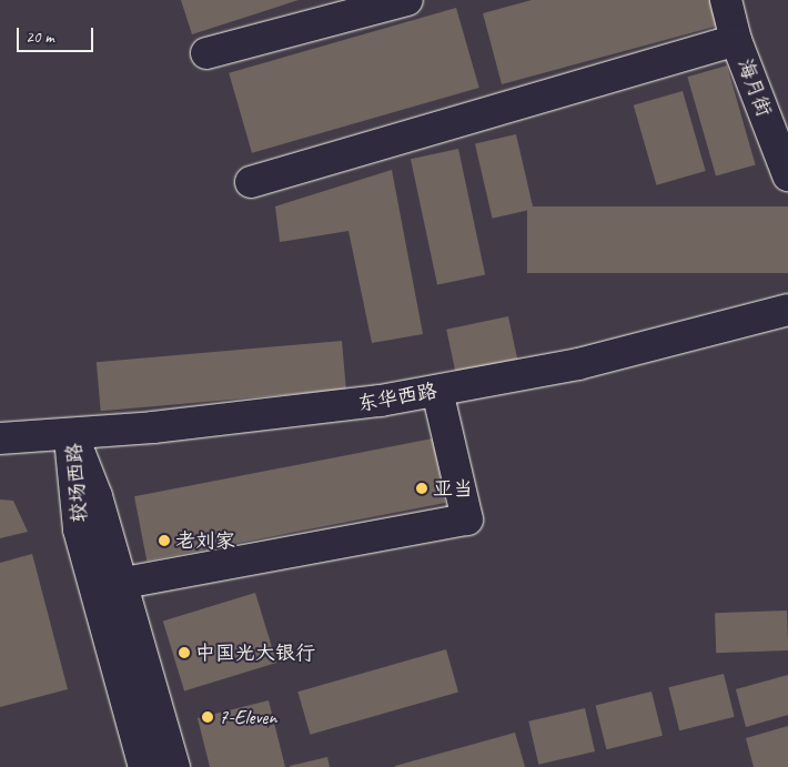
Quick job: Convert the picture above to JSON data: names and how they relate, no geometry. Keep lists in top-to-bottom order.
{
  "streets": {
    "street": ["海月街", "东华西路", "较场西路"]
  },
  "crossings": [
    ["东华西路", "较场西路"]
  ],
  "places": [
    "亚当",
    "老刘家",
    "中国光大银行",
    "7-Eleven"
  ],
  "scale_bar": "20 m"
}
